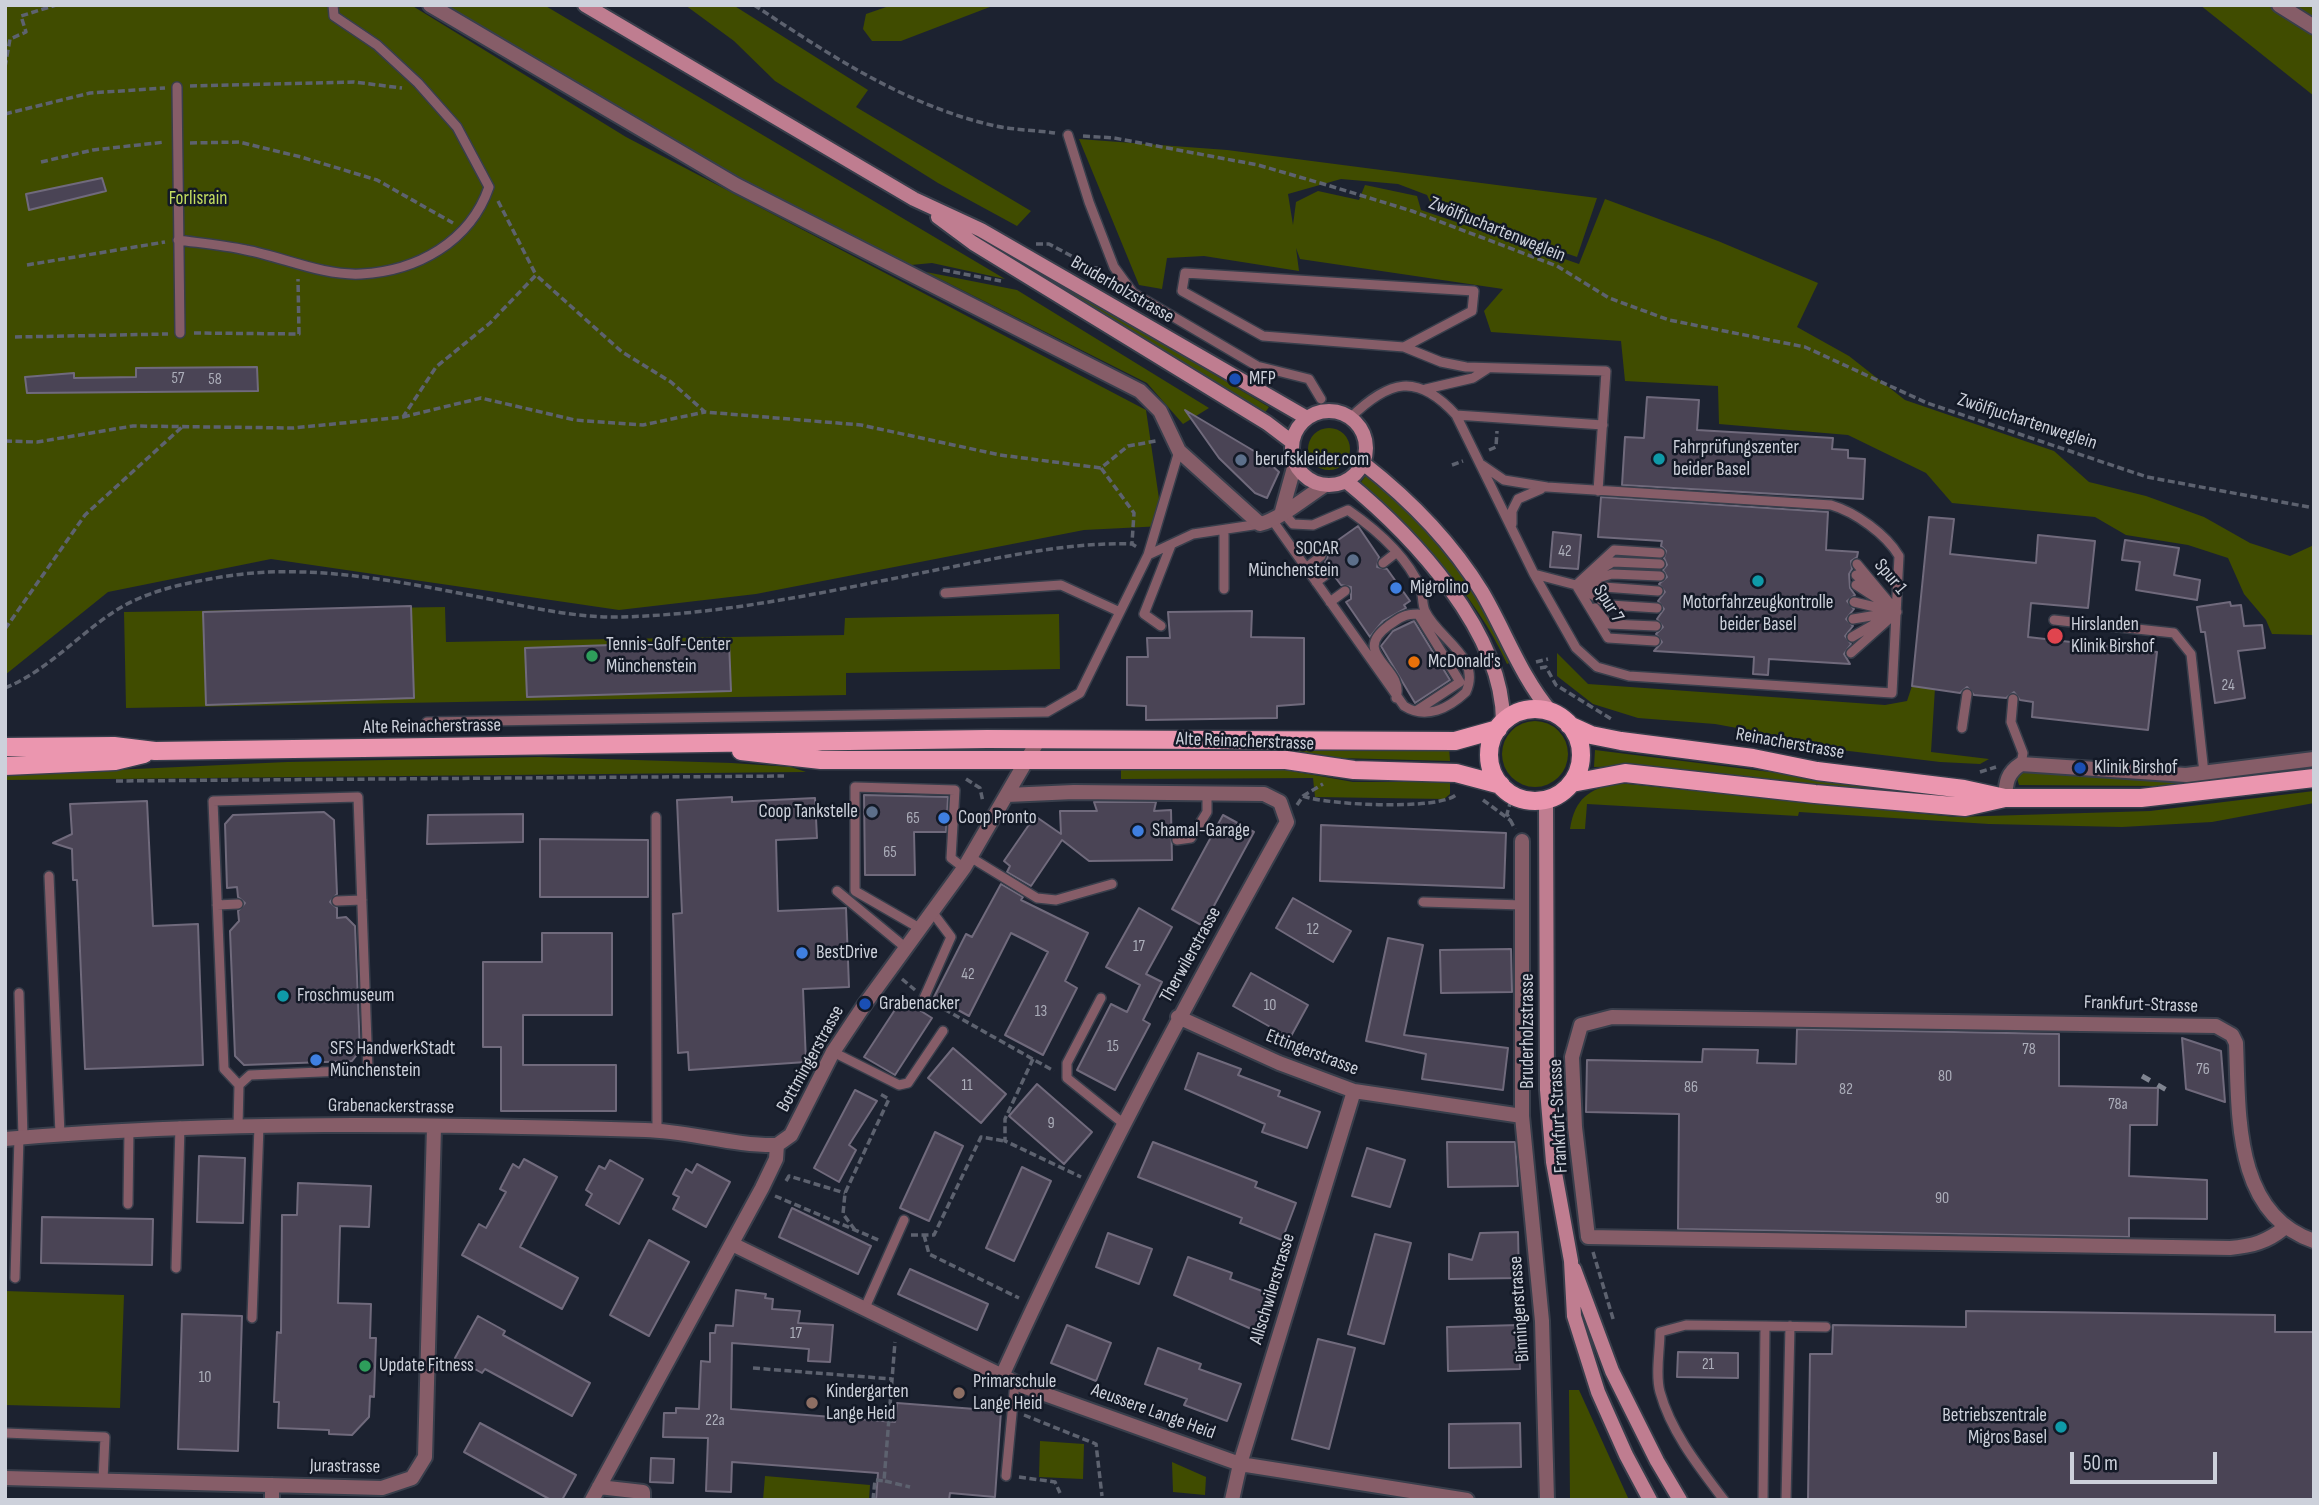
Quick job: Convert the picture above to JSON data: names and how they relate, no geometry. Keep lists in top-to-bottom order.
{
  "streets": {
    "main road": ["Bruderholzstrasse", "Alte Reinacherstrasse", "Reinacherstrasse"],
    "street": [
      "Therwilerstrasse",
      "Frankfurt-Strasse",
      "Ettingerstrasse",
      "Bottmingerstrasse",
      "Grabenackerstrasse",
      "Allschwilerstrasse",
      "Binningerstrasse",
      "Aeussere Lange Heid",
      "Jurastrasse"
    ],
    "lane": ["Spur 1", "Spur 7"],
    "path": ["Zwölfjuchartenweglein"]
  },
  "crossings": [
    ["Bruderholzstrasse", "Alte Reinacherstrasse"],
    ["Bruderholzstrasse", "Reinacherstrasse"],
    ["Alte Reinacherstrasse", "Reinacherstrasse"],
    ["Alte Reinacherstrasse", "Bottmingerstrasse"],
    ["Therwilerstrasse", "Ettingerstrasse"],
    ["Therwilerstrasse", "Bottmingerstrasse"],
    ["Therwilerstrasse", "Aeussere Lange Heid"],
    ["Ettingerstrasse", "Allschwilerstrasse"],
    ["Ettingerstrasse", "Binningerstrasse"],
    ["Bottmingerstrasse", "Grabenackerstrasse"],
    ["Bottmingerstrasse", "Aeussere Lange Heid"],
    ["Grabenackerstrasse", "Jurastrasse"],
    ["Allschwilerstrasse", "Aeussere Lange Heid"]
  ],
  "parks": ["Forlisrain"],
  "places": [
    "MFP",
    "Fahrprüfungszenter beider Basel",
    "berufskleider.com",
    "SOCAR Münchenstein",
    "Motorfahrzeugkontrolle beider Basel",
    "Migrolino",
    "Hirslanden Klinik Birshof",
    "Tennis-Golf-Center Münchenstein",
    "McDonald's",
    "Klinik Birshof",
    "Coop Tankstelle",
    "Coop Pronto",
    "Shamal-Garage",
    "BestDrive",
    "Froschmuseum",
    "Grabenacker",
    "SFS HandwerkStadt Münchenstein",
    "Update Fitness",
    "Primarschule Lange Heid",
    "Kindergarten Lange Heid",
    "Betriebszentrale Migros Basel"
  ],
  "house_numbers": [
    "57",
    "58",
    "42",
    "24",
    "65",
    "65",
    "12",
    "17",
    "42",
    "10",
    "13",
    "15",
    "78",
    "76",
    "80",
    "11",
    "86",
    "82",
    "78a",
    "9",
    "90",
    "17",
    "21",
    "10",
    "22a"
  ],
  "scale_bar": "50 m"
}
